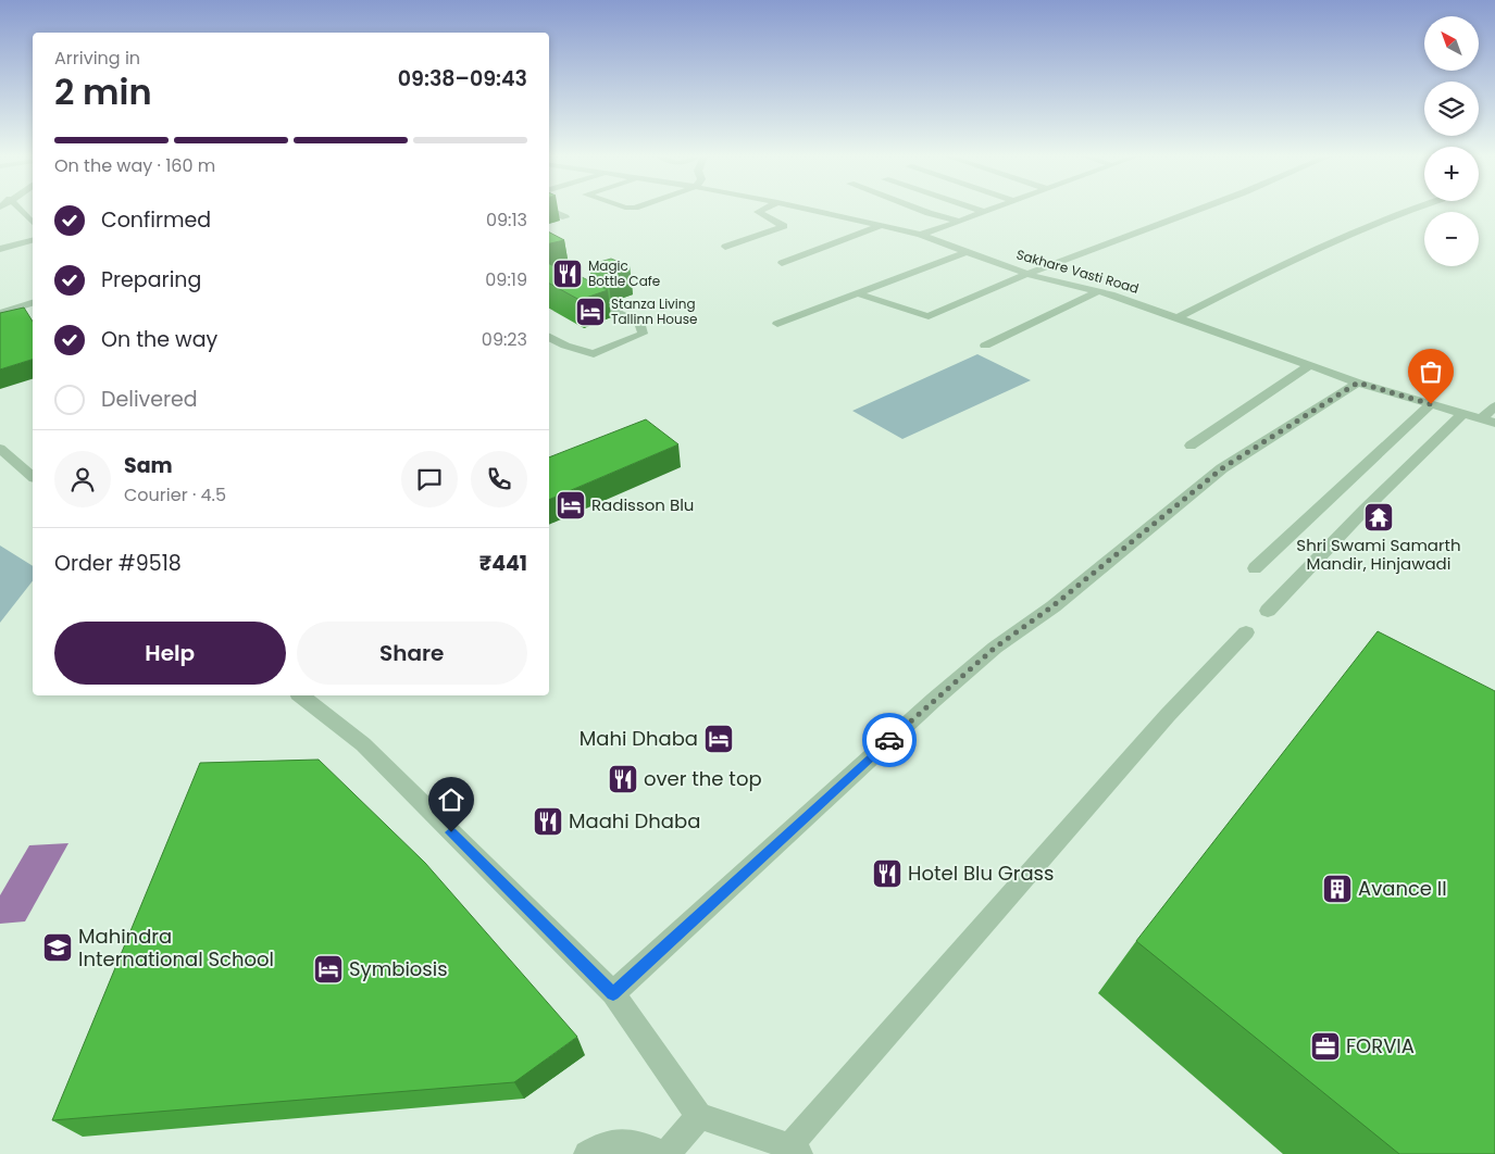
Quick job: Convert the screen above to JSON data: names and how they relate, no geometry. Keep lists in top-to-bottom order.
{
  "streets": {
    "street": ["Sakhare Vasti Road"]
  },
  "places": {
    "restaurant": [
      "Magic Bottle Cafe",
      "over the top",
      "Maahi Dhaba",
      "Hotel Blu Grass"
    ],
    "hotel": [
      "Stanza Living Tallinn House",
      "Radisson Blu",
      "Mahi Dhaba",
      "Symbiosis"
    ],
    "temple": ["Shri Swami Samarth Mandir, Hinjawadi"],
    "building": ["Avance II"],
    "school or university": ["Mahindra International School"],
    "office": ["FORVIA"]
  },
  "north": "top left",
  "page": {
    "map_buttons": ["+", "−"],
    "heading": ["2 min", "Arriving in", "09:38–09:43"],
    "panel": [
      "Sam",
      "Courier · 4.5",
      "Order #9518",
      "₹441"
    ],
    "bar": "On the way · 160 m",
    "list": [
      ["Confirmed", "09:13"],
      ["Preparing", "09:19"],
      ["On the way", "09:23"],
      "Delivered"
    ],
    "buttons": ["Help", "Share"]
  }
}
